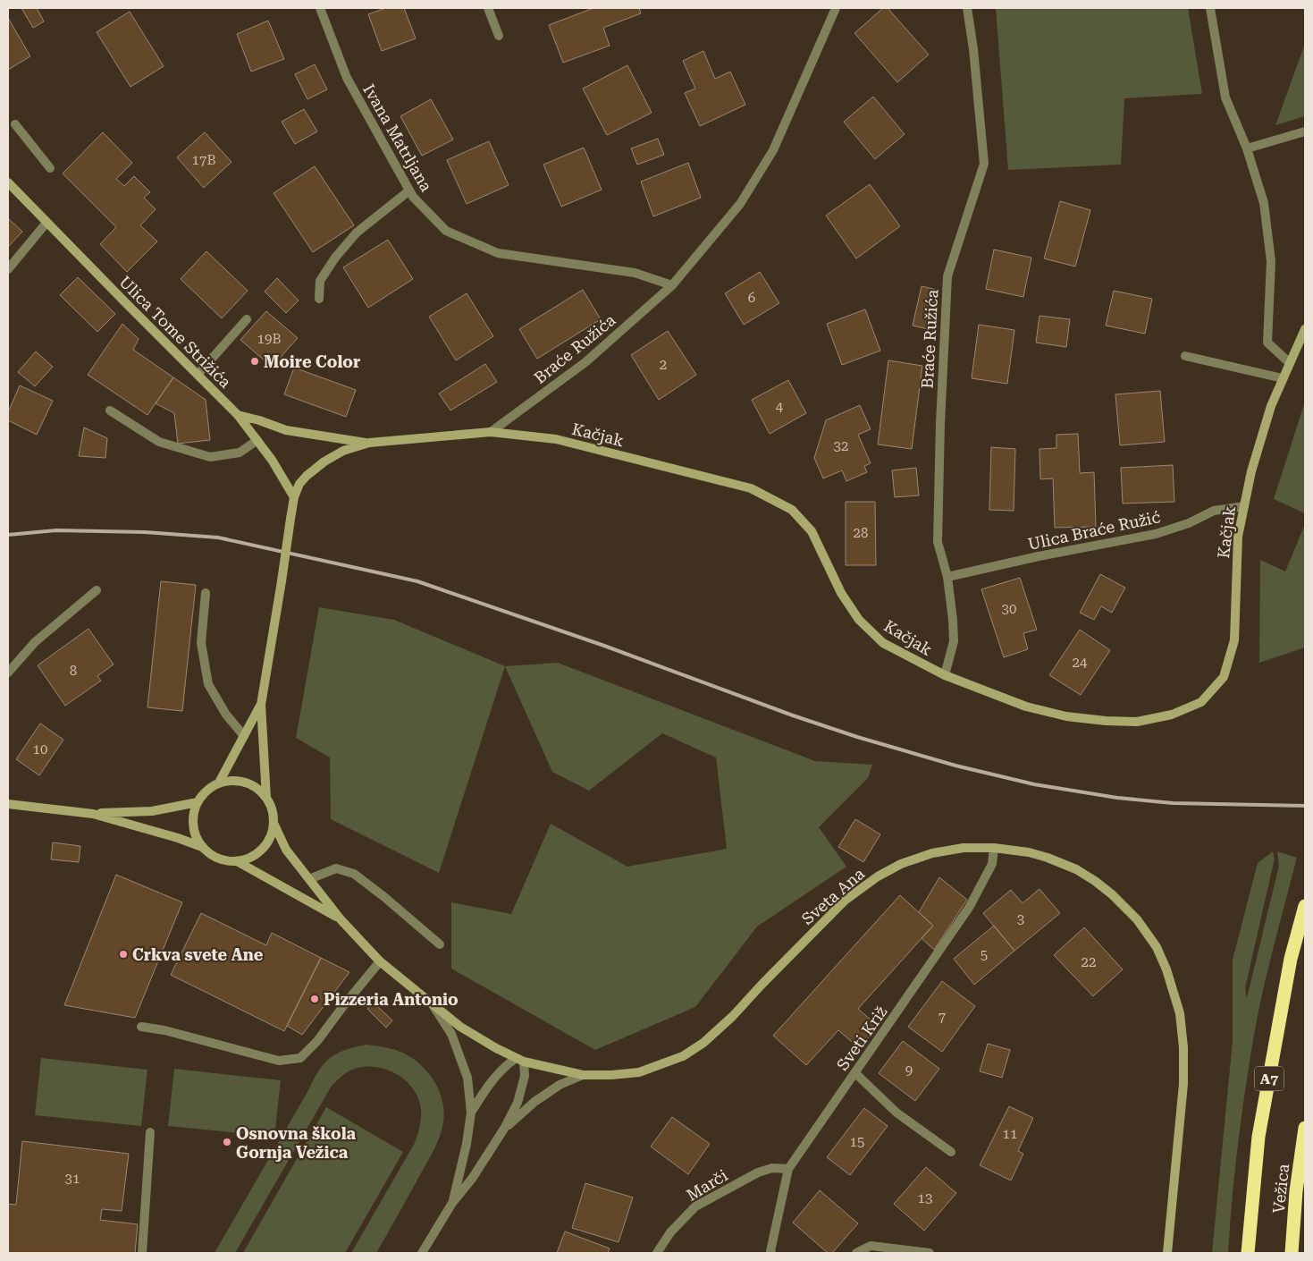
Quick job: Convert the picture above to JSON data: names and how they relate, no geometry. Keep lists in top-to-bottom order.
{
  "streets": {
    "highway": ["A7", "Vežica"],
    "main road": ["Ulica Tome Strižića", "Kačjak", "Sveta Ana"],
    "street": [
      "Ivana Matrljana",
      "Braće Ružića",
      "Ulica Braće Ružić",
      "Sveti Križ",
      "Marči"
    ]
  },
  "crossings": [
    ["Ivana Matrljana", "Braće Ružića"],
    ["Ulica Tome Strižića", "Kačjak"],
    ["Braće Ružića", "Kačjak"],
    ["Braće Ružića", "Ulica Braće Ružić"],
    ["Kačjak", "Ulica Braće Ružić"],
    ["Sveta Ana", "Sveti Križ"],
    ["Sveti Križ", "Marči"]
  ],
  "places": [
    "Moire Color",
    "Crkva svete Ane",
    "Pizzeria Antonio",
    "Osnovna škola Gornja Vežica"
  ],
  "house_numbers": [
    "17B",
    "6",
    "19B",
    "2",
    "4",
    "32",
    "28",
    "30",
    "24",
    "8",
    "10",
    "3",
    "5",
    "22",
    "7",
    "9",
    "11",
    "15",
    "31",
    "13"
  ]
}
